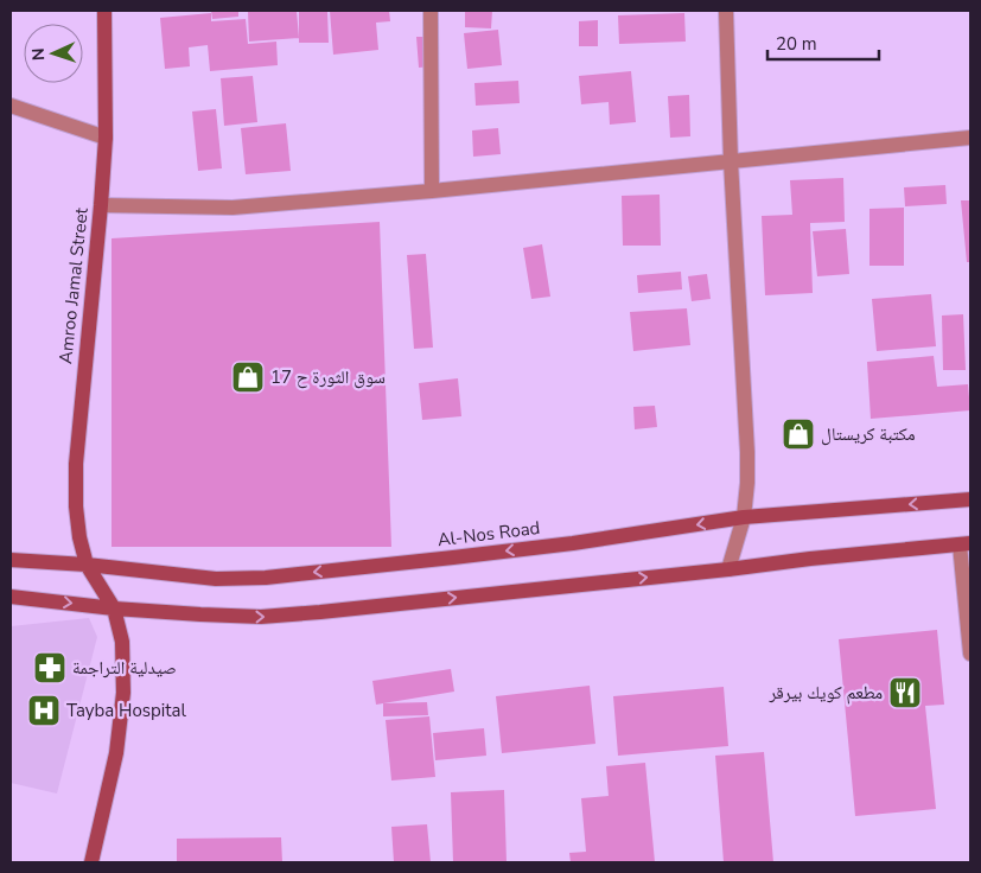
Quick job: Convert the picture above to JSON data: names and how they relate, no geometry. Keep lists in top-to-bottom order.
{
  "streets": {
    "main road": ["Amroo Jamal Street", "Al-Nos Road"]
  },
  "crossings": [
    ["Amroo Jamal Street", "Al-Nos Road"]
  ],
  "places": {
    "shop": ["سوق الثورة ح 17", "مكتبة كريستال"],
    "pharmacy": ["صيدلية التراجمة"],
    "restaurant": ["مطعم كويك بيرقر"],
    "hospital": ["Tayba Hospital"]
  },
  "scale_bar": "20 m",
  "north": "left"
}
